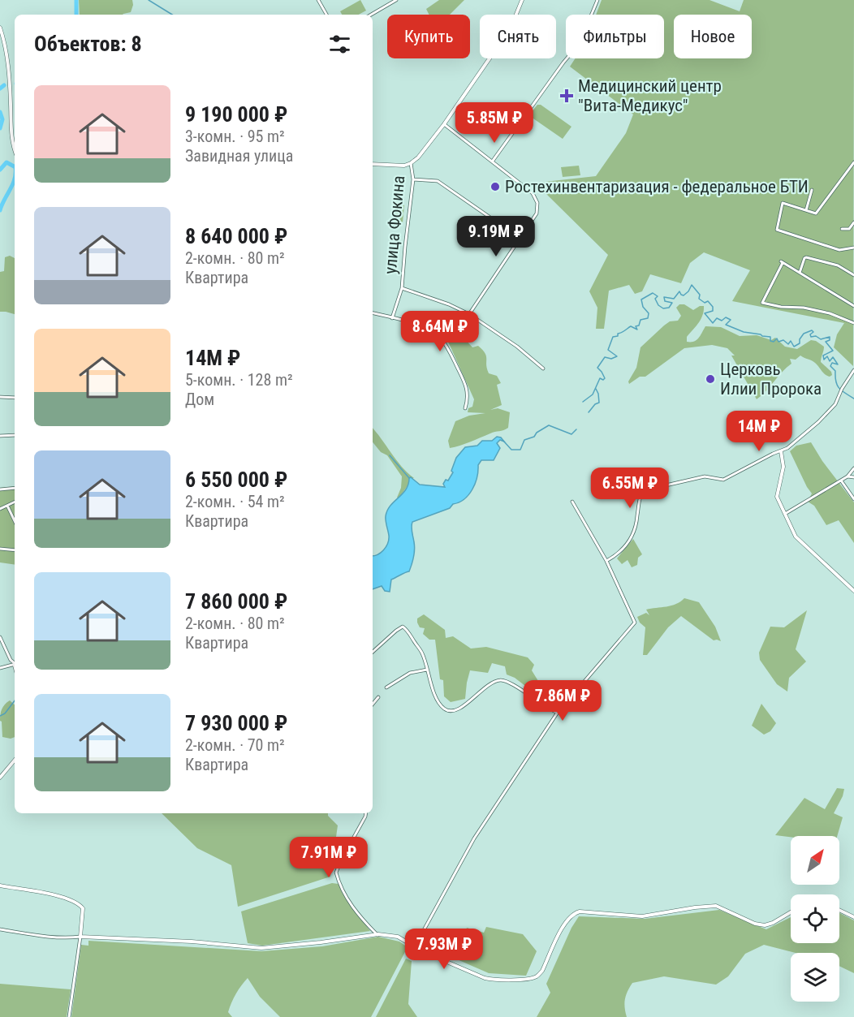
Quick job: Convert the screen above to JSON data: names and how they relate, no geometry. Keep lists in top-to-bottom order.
{
  "streets": {
    "street": ["улица Фокина"]
  },
  "places": {
    "health": ["Медицинский центр \"Вита-Медикус\""],
    "other": ["Ростехинвентаризация - федеральное БТИ", "Церковь Илии Пророка"]
  },
  "north": "top right",
  "page": {
    "chip": [
      "Купить",
      "Снять",
      "Фильтры",
      "Новое"
    ],
    "heading": "Объектов: 8",
    "list": [
      {
        "name": "9 190 000 ₽",
        "note": "3-комн. · 95 m² · Завидная улица"
      },
      {
        "name": "8 640 000 ₽",
        "note": "2-комн. · 80 m² · Квартира"
      },
      {
        "name": "14M ₽",
        "note": "5-комн. · 128 m² · Дом"
      },
      {
        "name": "6 550 000 ₽",
        "note": "2-комн. · 54 m² · Квартира"
      },
      {
        "name": "7 860 000 ₽",
        "note": "2-комн. · 80 m² · Квартира"
      },
      {
        "name": "7 930 000 ₽",
        "note": "2-комн. · 70 m² · Квартира"
      }
    ],
    "price": [
      "5.85M ₽",
      "9.19M ₽",
      "8.64M ₽",
      "14M ₽",
      "6.55M ₽",
      "7.86M ₽",
      "7.91M ₽",
      "7.93M ₽"
    ]
  }
}
